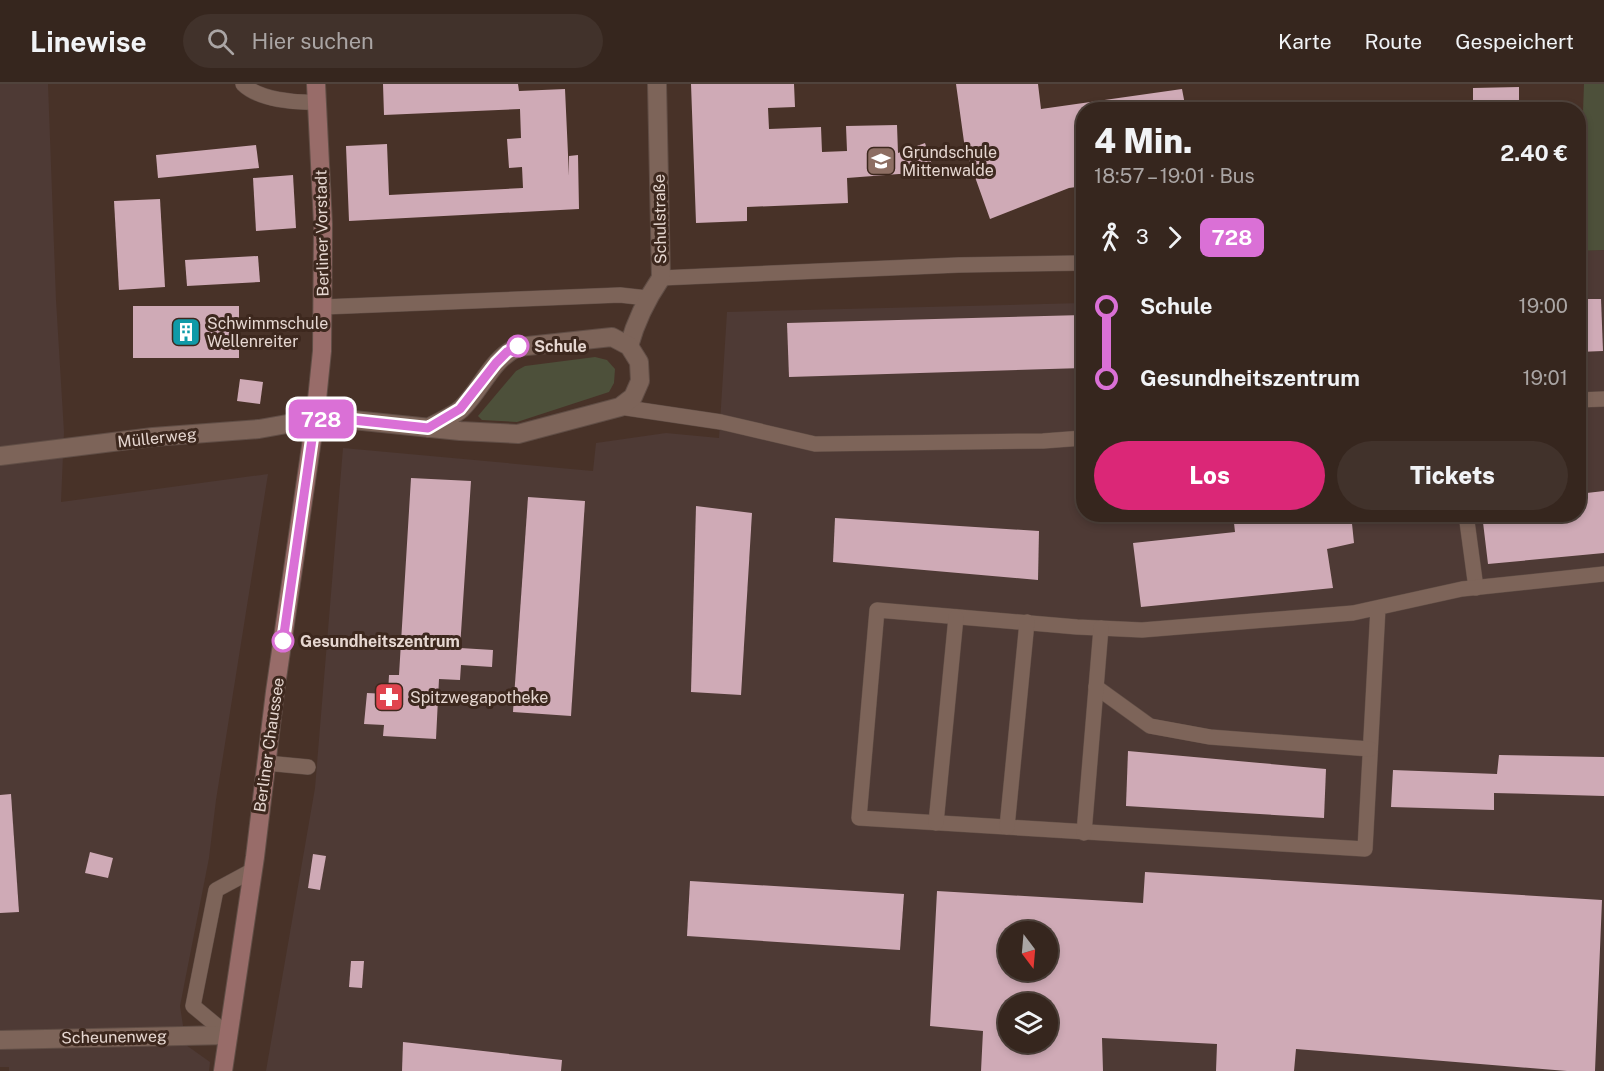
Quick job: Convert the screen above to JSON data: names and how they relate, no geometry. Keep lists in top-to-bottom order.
{
  "streets": {
    "main road": ["Berliner Vorstadt", "Berliner Chaussee"],
    "street": ["Schulstraße", "Müllerweg", "Scheunenweg"]
  },
  "crossings": [
    ["Berliner Vorstadt", "Müllerweg"],
    ["Berliner Vorstadt", "Berliner Chaussee"],
    ["Müllerweg", "Berliner Chaussee"],
    ["Berliner Chaussee", "Scheunenweg"]
  ],
  "places": {
    "school or university": ["Grundschule Mittenwalde"],
    "building": ["Schwimmschule Wellenreiter"],
    "other": ["Schule", "Gesundheitszentrum"],
    "pharmacy": ["Spitzwegapotheke"]
  },
  "lines": ["bus line 728"],
  "north": "bottom",
  "page": {
    "header": "Linewise",
    "search": "Hier suchen",
    "nav": ["Karte", "Route", "Gespeichert"],
    "on_map": "728",
    "heading": ["4 Min.", "18:57 – 19:01 · Bus", "2.40 €"],
    "legs": ["3", "728"],
    "list": [
      {
        "name": "Schule",
        "value": "19:00"
      },
      {
        "name": "Gesundheitszentrum",
        "value": "19:01"
      }
    ],
    "buttons": ["Los", "Tickets"]
  }
}
